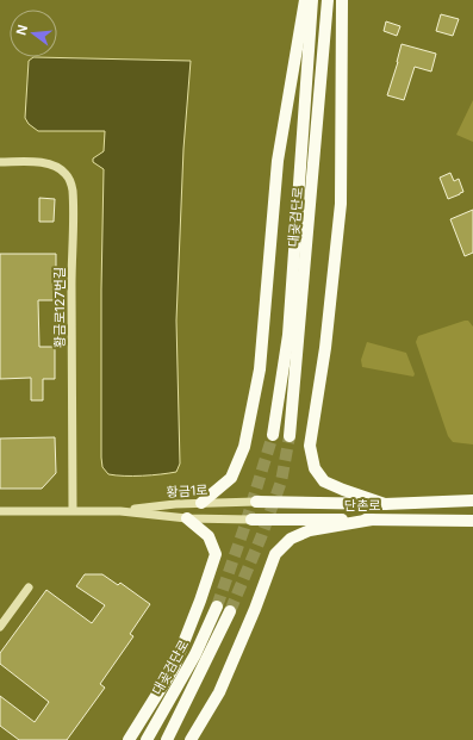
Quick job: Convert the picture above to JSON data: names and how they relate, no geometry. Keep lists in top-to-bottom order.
{
  "streets": {
    "main road": ["대곶검단로", "단촌로"],
    "street": ["황금로127번길", "황금1로"]
  },
  "crossings": [
    ["황금로127번길", "황금1로"],
    ["황금1로", "단촌로"]
  ],
  "north": "left"
}
